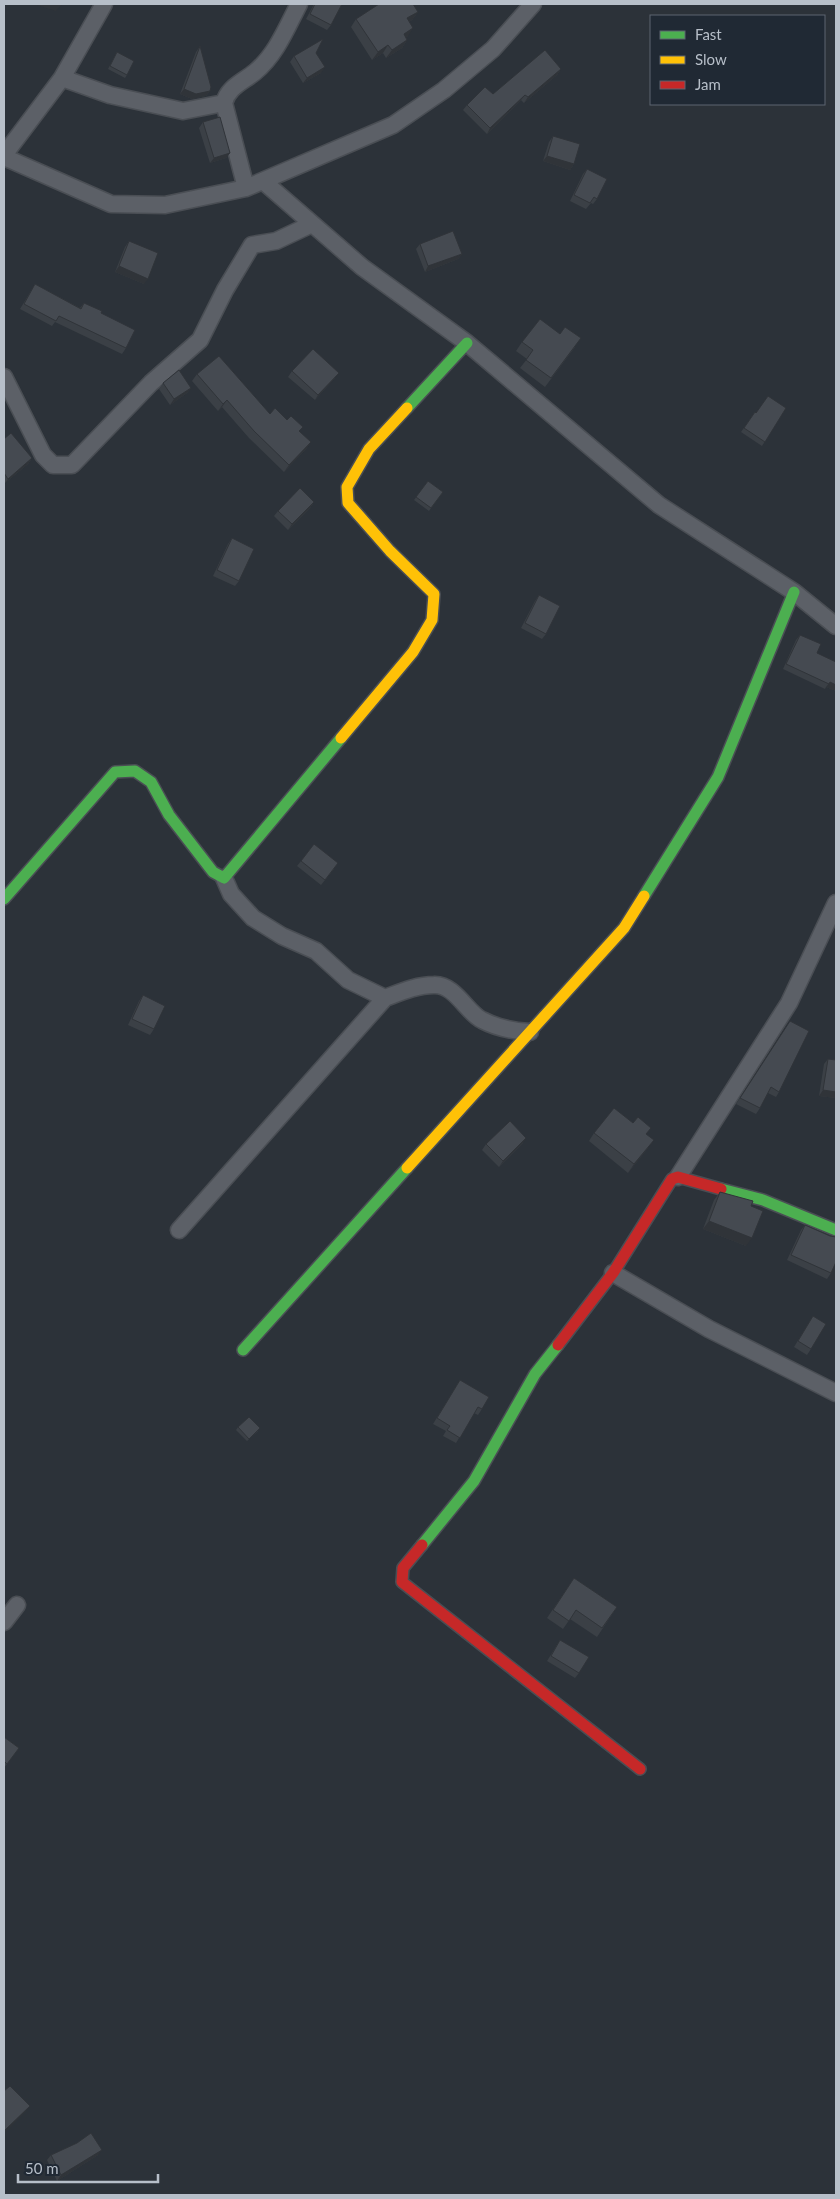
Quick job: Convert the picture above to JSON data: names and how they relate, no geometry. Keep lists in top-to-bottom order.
{
  "legend": ["Fast", "Slow", "Jam"],
  "scale_bar": "50 m"
}
